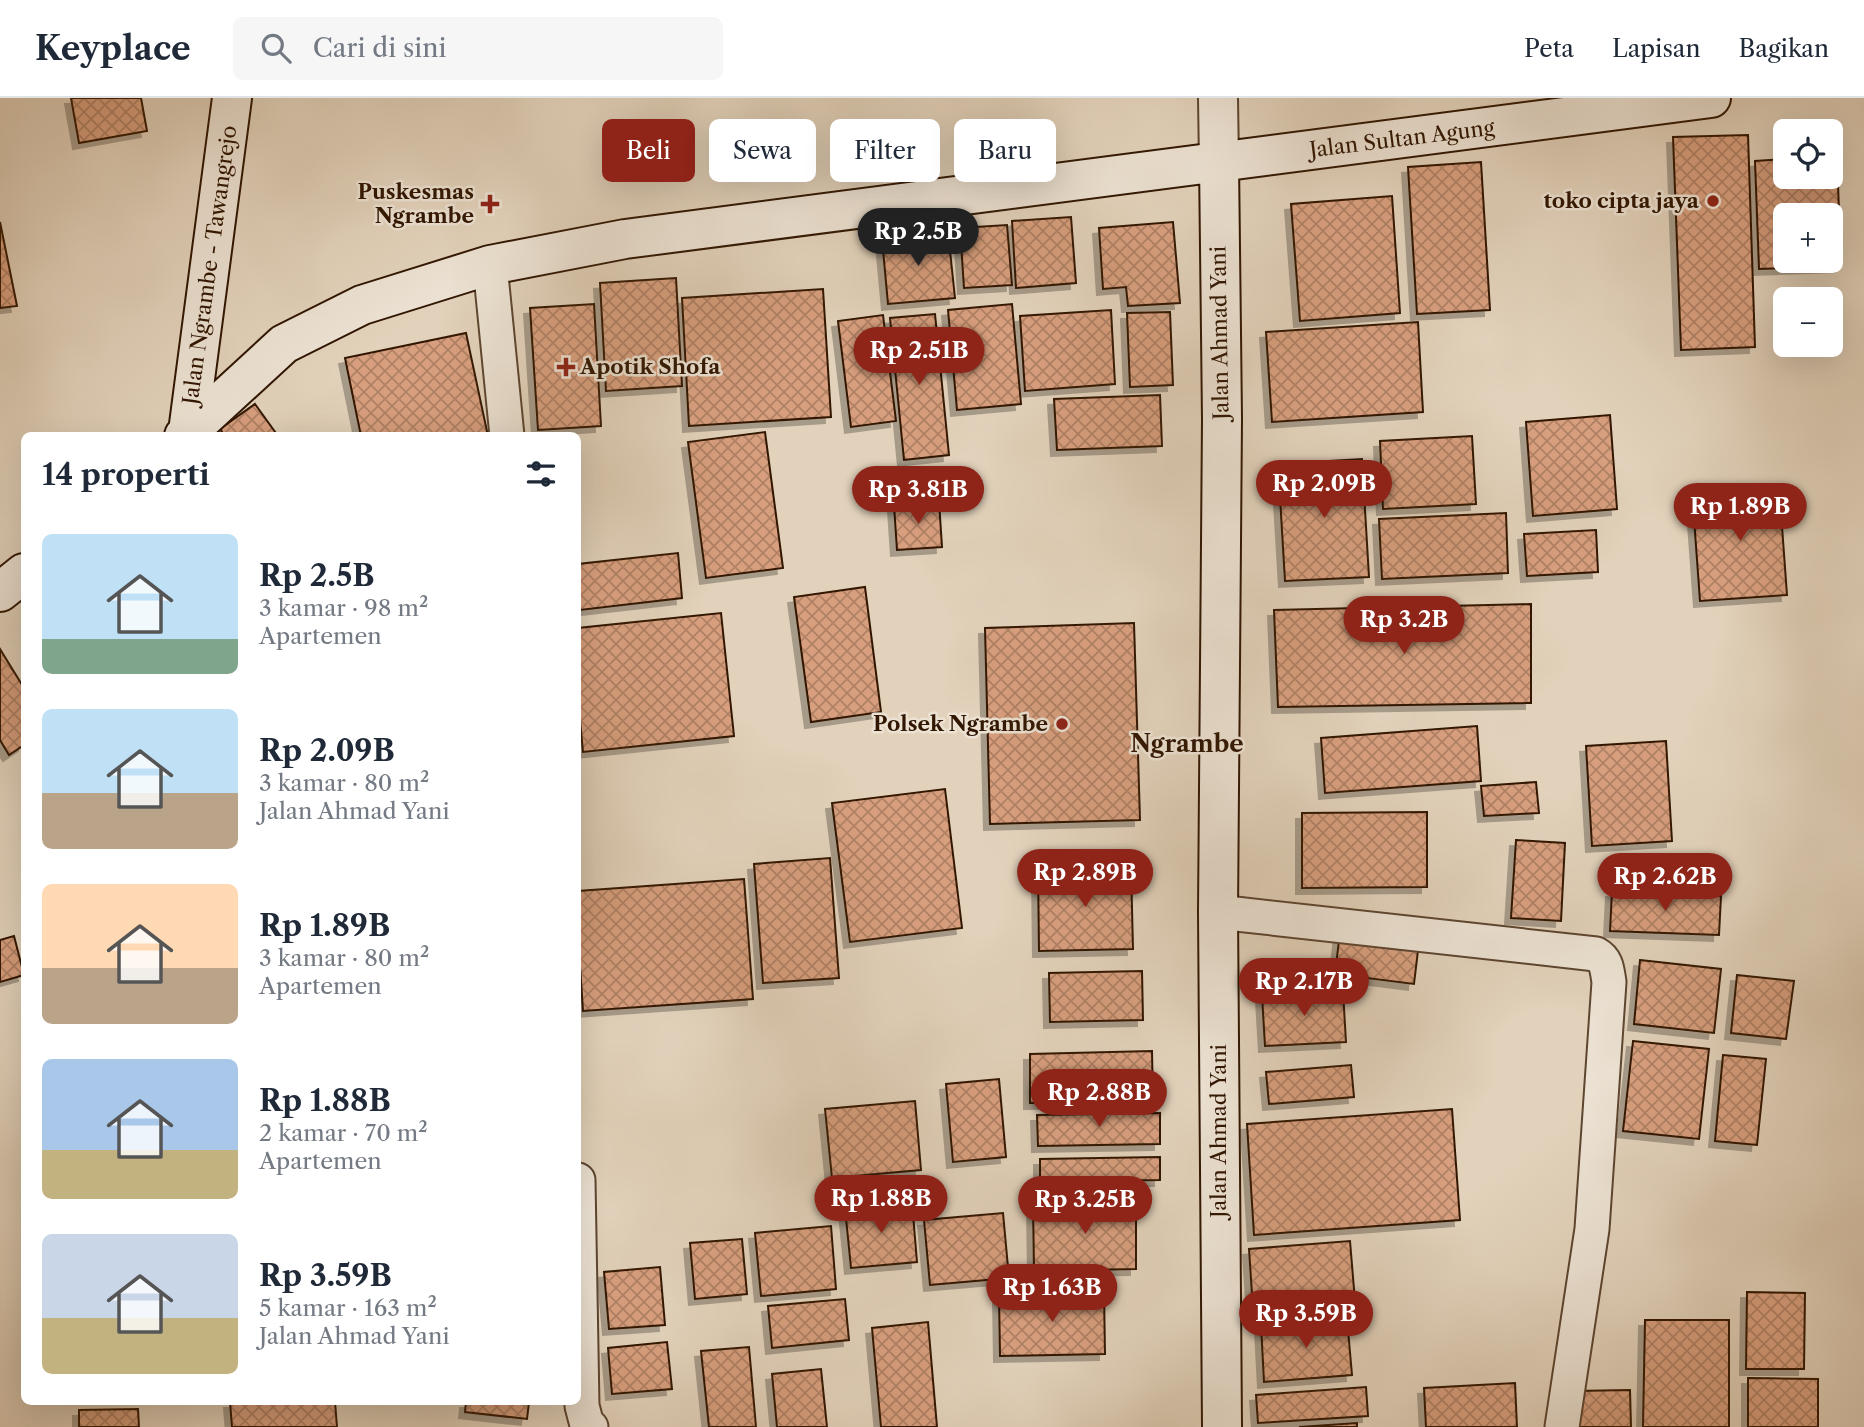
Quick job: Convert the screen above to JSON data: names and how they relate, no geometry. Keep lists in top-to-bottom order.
{
  "streets": {
    "main road": ["Jalan Sultan Agung", "Jalan Ngrambe - Tawangrejo", "Jalan Ahmad Yani"]
  },
  "crossings": [
    ["Jalan Sultan Agung", "Jalan Ahmad Yani"]
  ],
  "districts": ["Ngrambe"],
  "places": {
    "other": ["toko cipta jaya", "Polsek Ngrambe"],
    "health": ["Puskesmas Ngrambe", "Apotik Shofa"]
  },
  "page": {
    "header": "Keyplace",
    "search": "Cari di sini",
    "nav": ["Peta", "Lapisan", "Bagikan"],
    "map_buttons": ["+", "−"],
    "chip": [
      "Beli",
      "Sewa",
      "Filter",
      "Baru"
    ],
    "price": [
      "Rp 2.5B",
      "Rp 2.51B",
      "Rp 2.09B",
      "Rp 3.81B",
      "Rp 1.89B",
      "Rp 3.2B",
      "Rp 2.89B",
      "Rp 2.62B",
      "Rp 2.17B",
      "Rp 2.88B",
      "Rp 1.88B",
      "Rp 3.25B",
      "Rp 1.63B",
      "Rp 3.59B"
    ],
    "heading": "14 properti",
    "list": [
      {
        "name": "Rp 2.5B",
        "note": "3 kamar · 98 m² · Apartemen"
      },
      {
        "name": "Rp 2.09B",
        "note": "3 kamar · 80 m² · Jalan Ahmad Yani"
      },
      {
        "name": "Rp 1.89B",
        "note": "3 kamar · 80 m² · Apartemen"
      },
      {
        "name": "Rp 1.88B",
        "note": "2 kamar · 70 m² · Apartemen"
      },
      {
        "name": "Rp 3.59B",
        "note": "5 kamar · 163 m² · Jalan Ahmad Yani"
      }
    ]
  }
}
